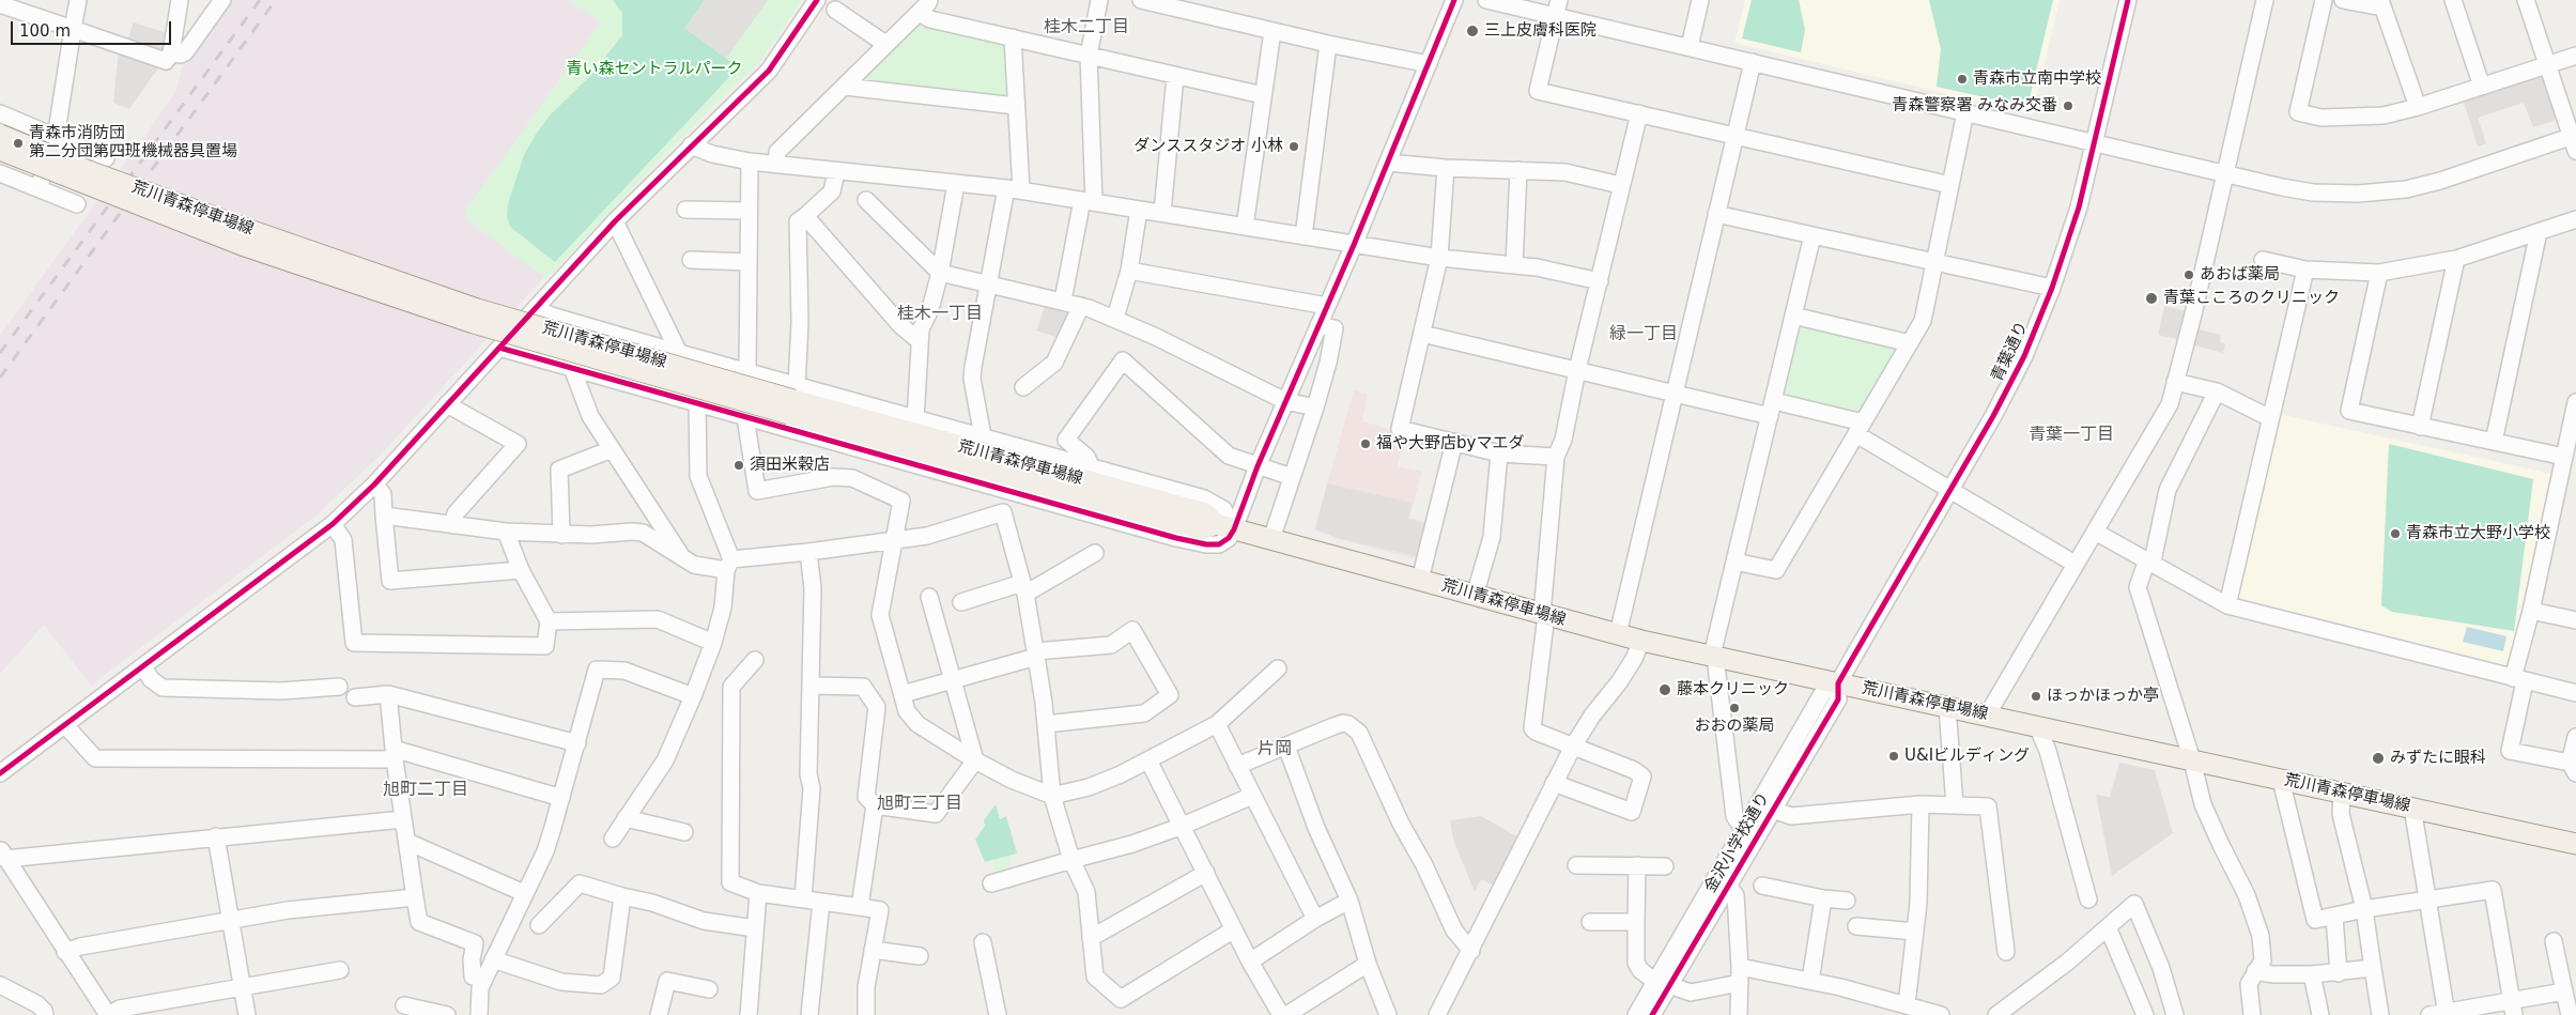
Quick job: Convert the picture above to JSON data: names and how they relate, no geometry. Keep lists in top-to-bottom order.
{
  "streets": {
    "main road": ["荒川青森停車場線"],
    "street": ["青葉通り", "金沢小学校通り"]
  },
  "crossings": [
    ["荒川青森停車場線", "青葉通り"],
    ["荒川青森停車場線", "金沢小学校通り"],
    ["青葉通り", "金沢小学校通り"]
  ],
  "districts": [
    "桂木二丁目",
    "桂木一丁目",
    "緑一丁目",
    "青葉一丁目",
    "片岡",
    "旭町二丁目",
    "旭町三丁目"
  ],
  "parks": ["青い森セントラルパーク"],
  "places": [
    "三上皮膚科医院",
    "青森市立南中学校",
    "青森警察署 みなみ交番",
    "青森市消防団 第二分団第四班機械器具置場",
    "ダンススタジオ 小林",
    "あおば薬局",
    "青葉こころのクリニック",
    "福や大野店byマエダ",
    "須田米穀店",
    "青森市立大野小学校",
    "藤本クリニック",
    "ほっかほっか亭",
    "おおの薬局",
    "U&Iビルディング",
    "みずたに眼科"
  ],
  "scale_bar": "100 m"
}
